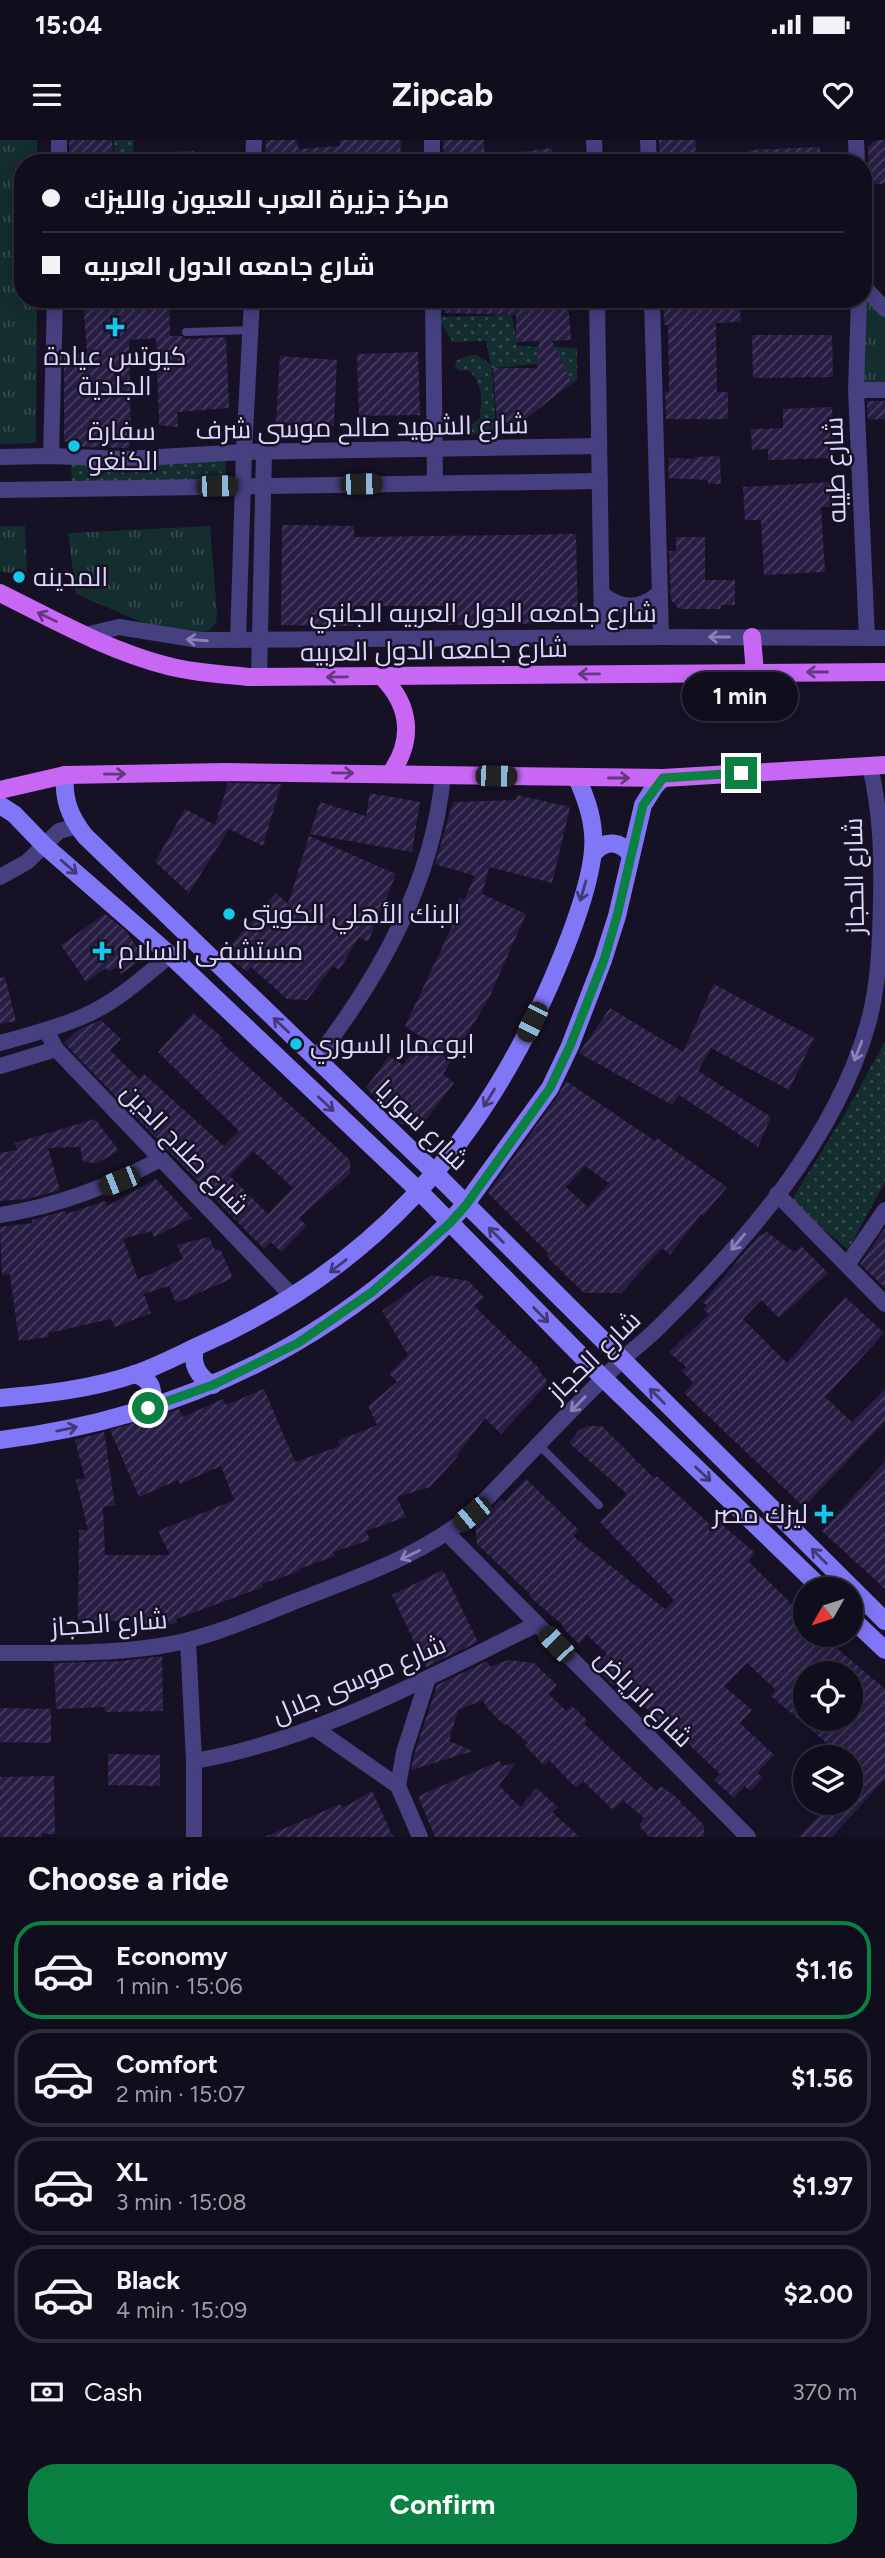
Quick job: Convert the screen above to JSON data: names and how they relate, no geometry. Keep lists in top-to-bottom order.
{
  "streets": {
    "main road": ["شارع جامعه الدول العربيه"],
    "street": [
      "شارع الشهيد صالح موسى شرف",
      "شارع طيبه",
      "شارع جامعه الدول العربيه الجانبي",
      "شارع الحجاز",
      "شارع سوريا",
      "شارع صلاح الدين",
      "شارع موسى جلال",
      "شارع الرياض"
    ]
  },
  "crossings": [
    ["شارع طيبه", "شارع جامعه الدول العربيه الجانبي"],
    ["شارع جامعه الدول العربيه الجانبي", "شارع جامعه الدول العربيه"],
    ["شارع الحجاز", "شارع سوريا"],
    ["شارع الحجاز", "شارع الرياض"],
    ["شارع موسى جلال", "شارع الرياض"]
  ],
  "one_way": ["شارع الحجاز"],
  "places": {
    "health": ["كيوتس عيادة الجلدية", "مستشفى السلام", "ليزك مصر"],
    "other": [
      "سفارة الكنغو",
      "المدينه",
      "البنك الأهلي الكويتى",
      "ابوعمار السوري"
    ]
  },
  "north": "bottom left",
  "page": {
    "status": "15:04",
    "header": "Zipcab",
    "banner": ["مركز جزيرة العرب للعيون والليزك", "شارع جامعه الدول العربيه"],
    "bubble": "1 min",
    "heading": "Choose a ride",
    "list": [
      {
        "name": "Economy",
        "note": "1 min · 15:06",
        "value": "$1.16"
      },
      {
        "name": "Comfort",
        "note": "2 min · 15:07",
        "value": "$1.56"
      },
      {
        "name": "XL",
        "note": "3 min · 15:08",
        "value": "$1.97"
      },
      {
        "name": "Black",
        "note": "4 min · 15:09",
        "value": "$2.00"
      }
    ],
    "pay": ["Cash", "370 m"],
    "buttons": "Confirm"
  }
}
